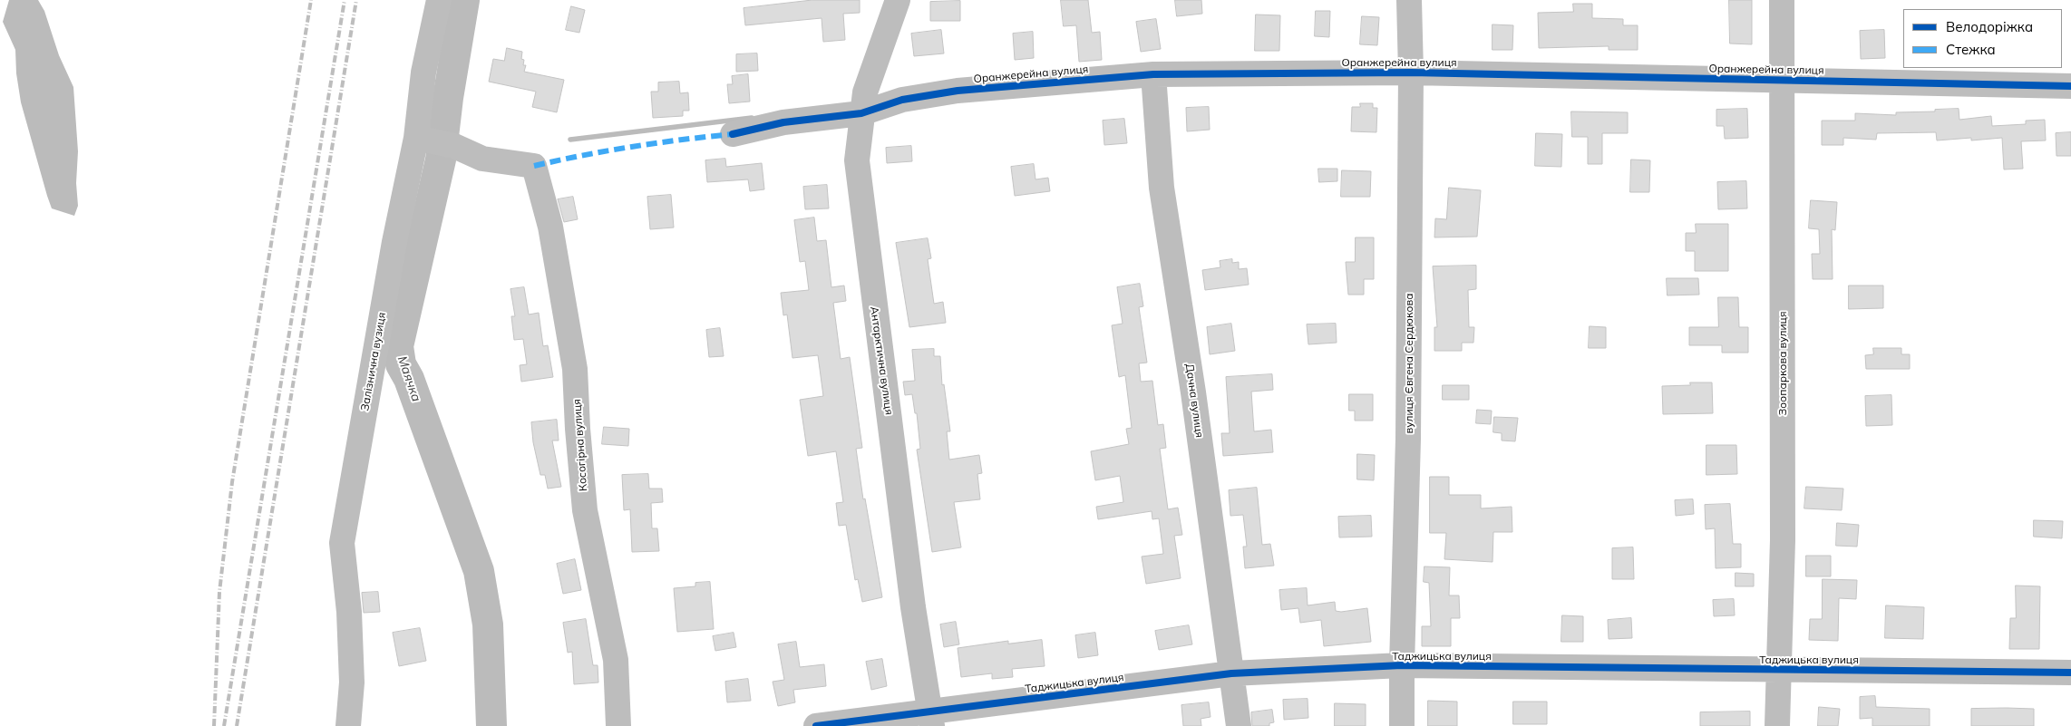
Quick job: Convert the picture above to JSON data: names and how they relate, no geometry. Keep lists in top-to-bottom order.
{
  "streets": {
    "street": [
      "Оранжерейна вулиця",
      "Антарктична вулиця",
      "Залізнична вузиця",
      "вулиця Євгена Сердюкова",
      "Зоопаркова вулиця",
      "Дачна вулиця",
      "Косогірна вулиця",
      "Таджицька вулиця"
    ]
  },
  "crossings": [
    ["Оранжерейна вулиця", "Антарктична вулиця"],
    ["Оранжерейна вулиця", "вулиця Євгена Сердюкова"],
    ["Оранжерейна вулиця", "Зоопаркова вулиця"],
    ["Оранжерейна вулиця", "Дачна вулиця"],
    ["Антарктична вулиця", "Таджицька вулиця"],
    ["Залізнична вузиця", "Косогірна вулиця"],
    ["вулиця Євгена Сердюкова", "Таджицька вулиця"],
    ["Зоопаркова вулиця", "Таджицька вулиця"],
    ["Дачна вулиця", "Таджицька вулиця"]
  ],
  "water": ["Маячка"],
  "legend": ["Велодоріжка", "Стежка"]
}
